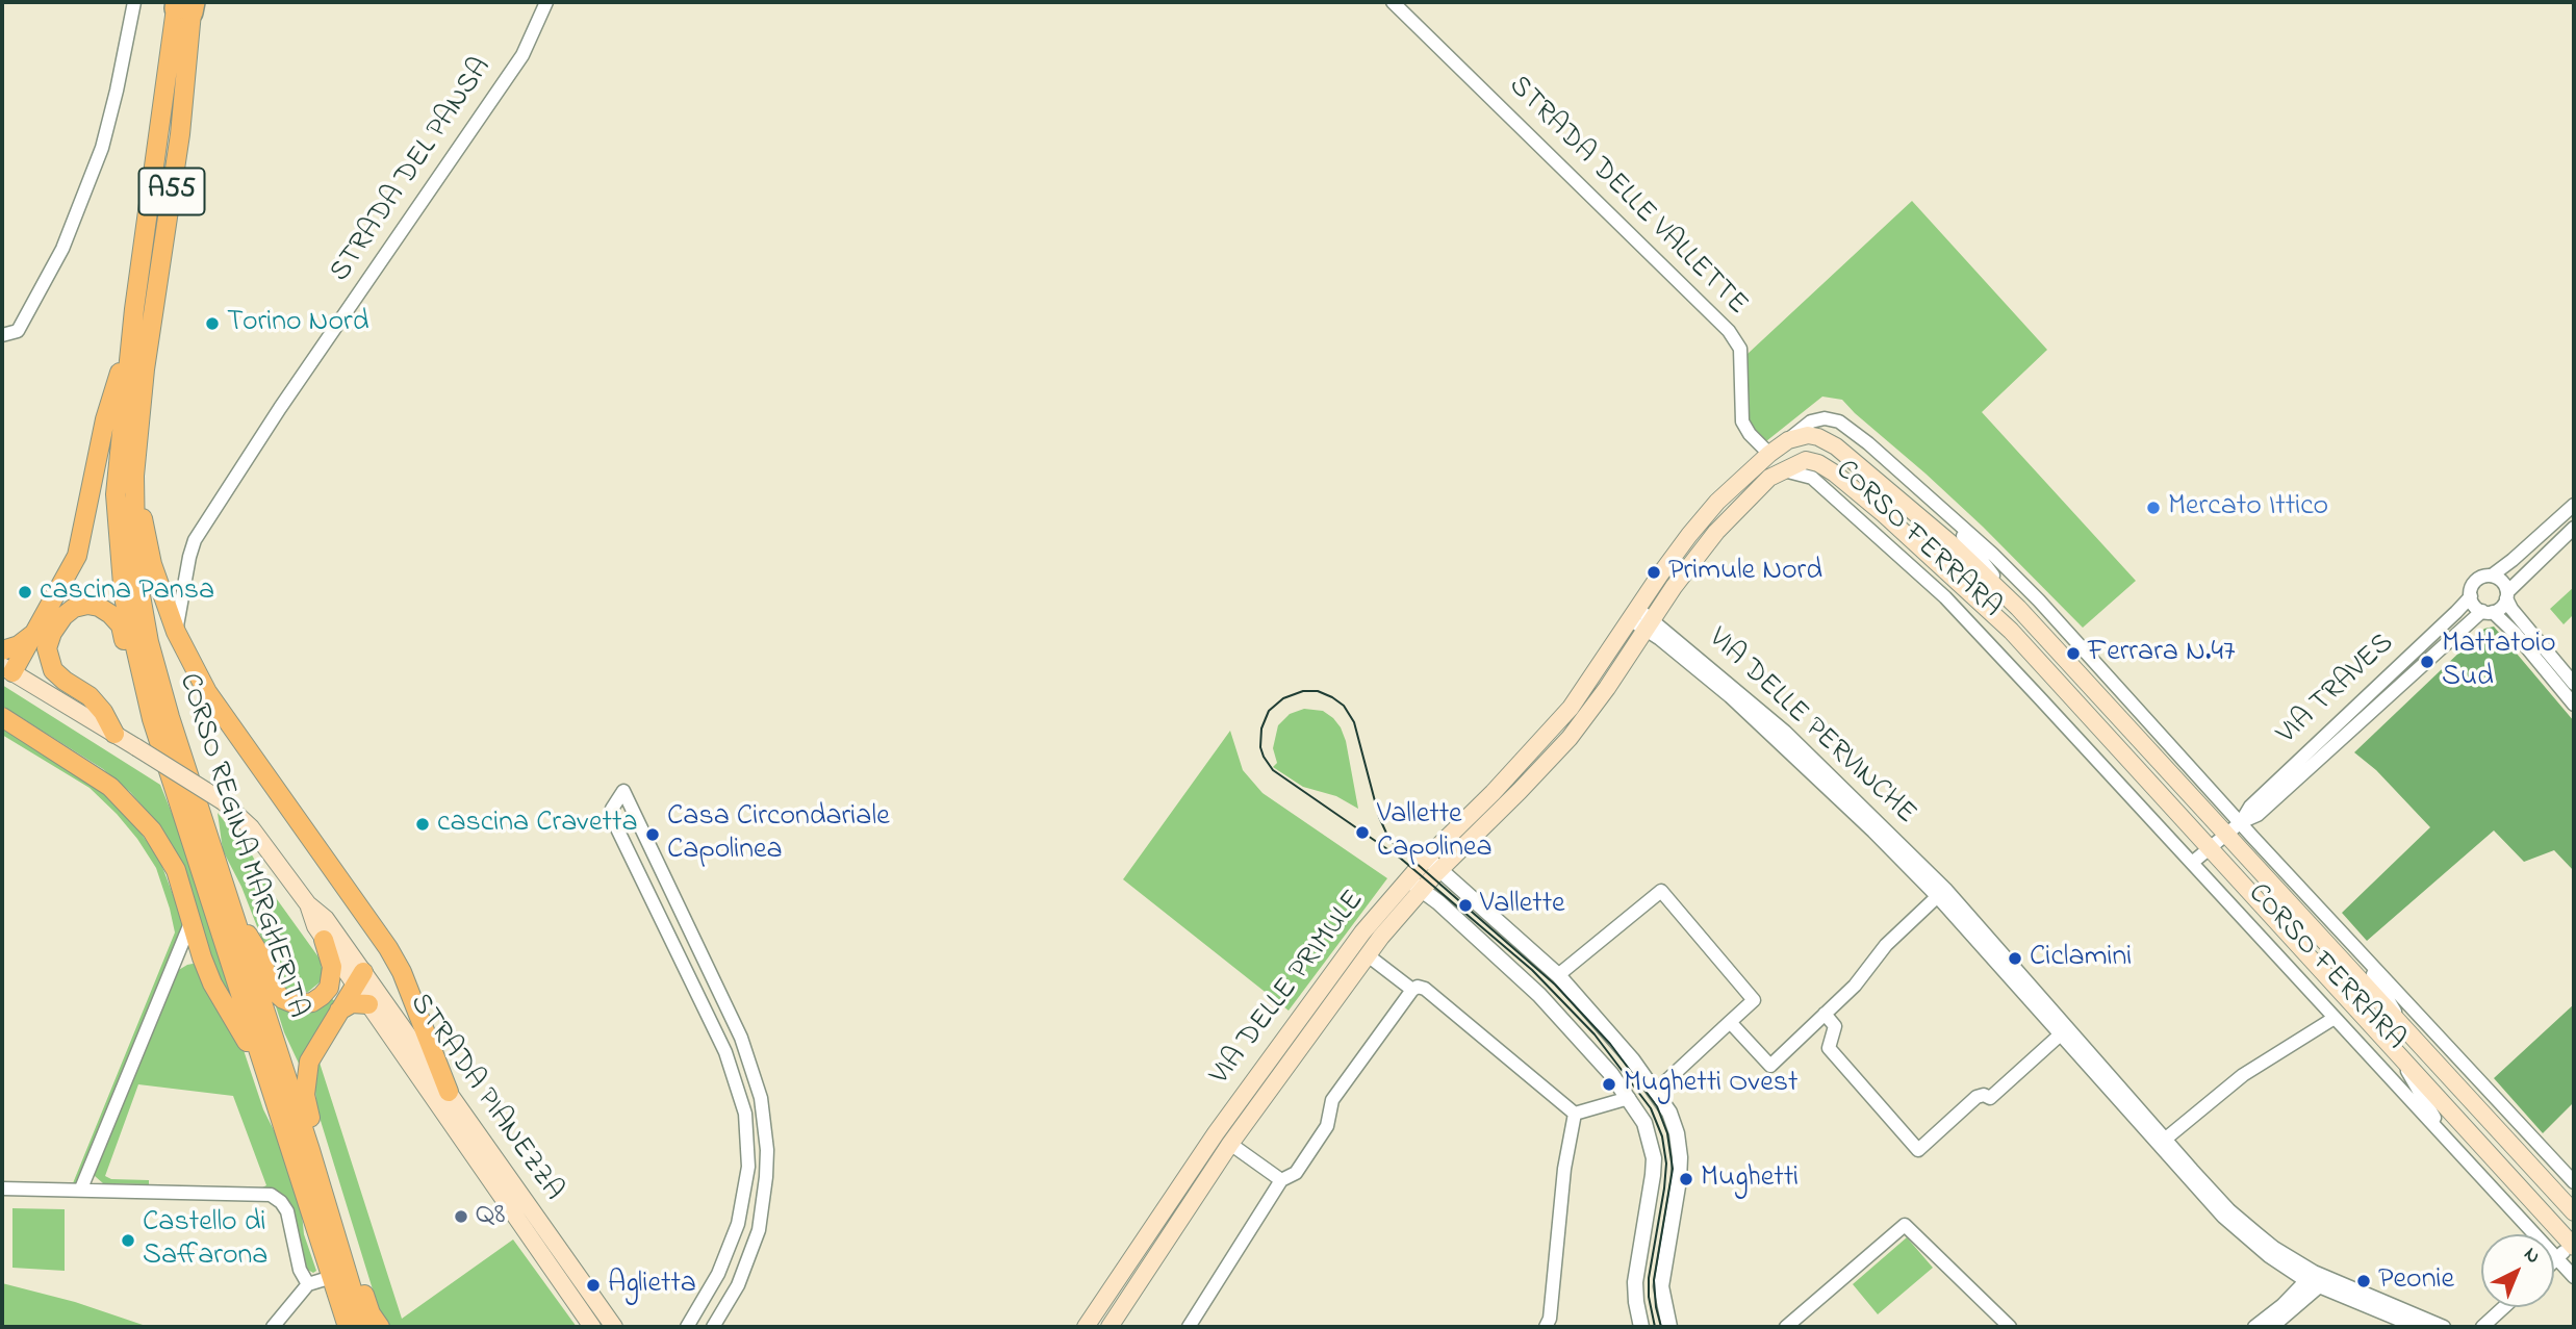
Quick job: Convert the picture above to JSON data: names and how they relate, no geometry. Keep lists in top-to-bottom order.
{
  "streets": {
    "main road": [
      "A55",
      "CORSO FERRARA",
      "CORSO REGINA MARGHERITA",
      "VIA DELLE PRIMULE",
      "STRADA PIANEZZA"
    ],
    "street": [
      "STRADA DEL PANSA",
      "STRADA DELLE VALLETTE",
      "VIA TRAVES",
      "VIA DELLE PERVINCHE"
    ]
  },
  "crossings": [
    ["A55", "CORSO REGINA MARGHERITA"],
    ["STRADA DELLE VALLETTE", "VIA DELLE PRIMULE"],
    ["CORSO FERRARA", "VIA TRAVES"],
    ["CORSO FERRARA", "VIA DELLE PRIMULE"],
    ["VIA DELLE PERVINCHE", "VIA DELLE PRIMULE"]
  ],
  "places": [
    "Torino Nord",
    "Mercato Ittico",
    "Primule Nord",
    "cascina Pansa",
    "Ferrara N.47",
    "Mattatoio Sud",
    "cascina Cravetta",
    "Vallette Capolinea",
    "Casa Circondariale Capolinea",
    "Vallette",
    "Ciclamini",
    "Mughetti Ovest",
    "Mughetti",
    "Q8",
    "Castello di Saffarona",
    "Peonie",
    "Aglietta"
  ],
  "north": "top right"
}
